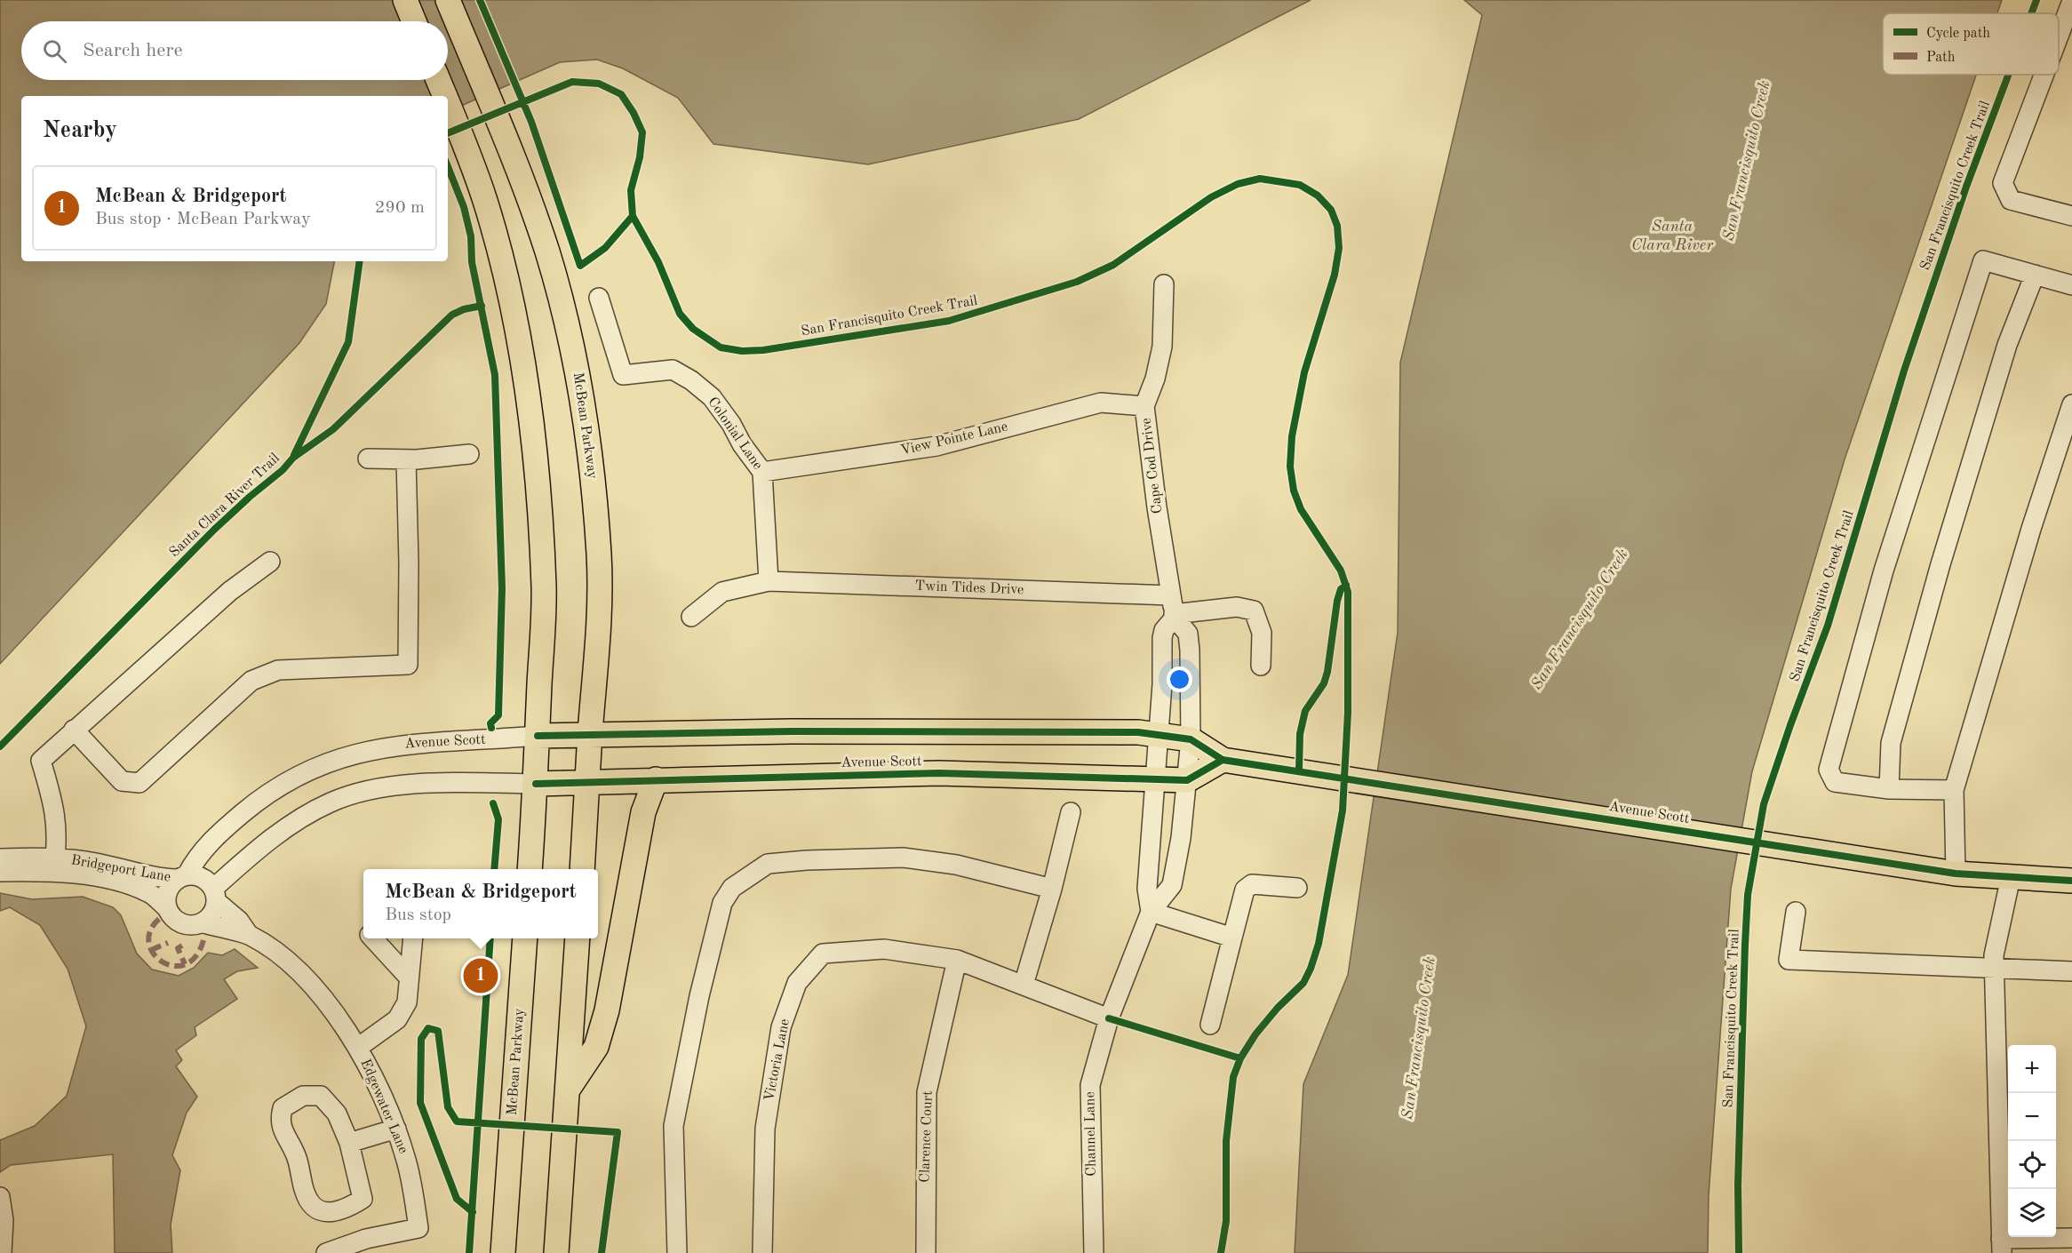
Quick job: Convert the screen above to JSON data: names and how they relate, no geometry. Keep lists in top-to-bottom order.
{
  "streets": {
    "main road": ["McBean Parkway", "Avenue Scott"],
    "street": [
      "Colonial Lane",
      "View Pointe Lane",
      "Cape Cod Drive",
      "Twin Tides Drive",
      "Bridgeport Lane",
      "Victoria Lane",
      "Edgewater Lane",
      "Channel Lane",
      "Clarence Court"
    ],
    "cycle path": ["San Francisquito Creek Trail", "Santa Clara River Trail"]
  },
  "crossings": [
    ["McBean Parkway", "Avenue Scott"],
    ["Colonial Lane", "View Pointe Lane"],
    ["Colonial Lane", "Twin Tides Drive"],
    ["View Pointe Lane", "Cape Cod Drive"],
    ["Cape Cod Drive", "Twin Tides Drive"],
    ["Cape Cod Drive", "Avenue Scott"],
    ["Cape Cod Drive", "Channel Lane"],
    ["Avenue Scott", "Bridgeport Lane"],
    ["Avenue Scott", "Edgewater Lane"],
    ["Bridgeport Lane", "Edgewater Lane"],
    ["Victoria Lane", "Channel Lane"],
    ["Victoria Lane", "Clarence Court"]
  ],
  "water": ["San Francisquito Creek", "Santa Clara River"],
  "legend": ["Cycle path", "Path"],
  "page": {
    "search": "Search here",
    "heading": "Nearby",
    "list": [
      {
        "mark": "1",
        "name": "McBean & Bridgeport",
        "note": "Bus stop · McBean Parkway",
        "value": "290 m"
      }
    ],
    "popup": ["McBean & Bridgeport", "Bus stop"],
    "pins": "1",
    "map_buttons": ["+", "−"]
  }
}
